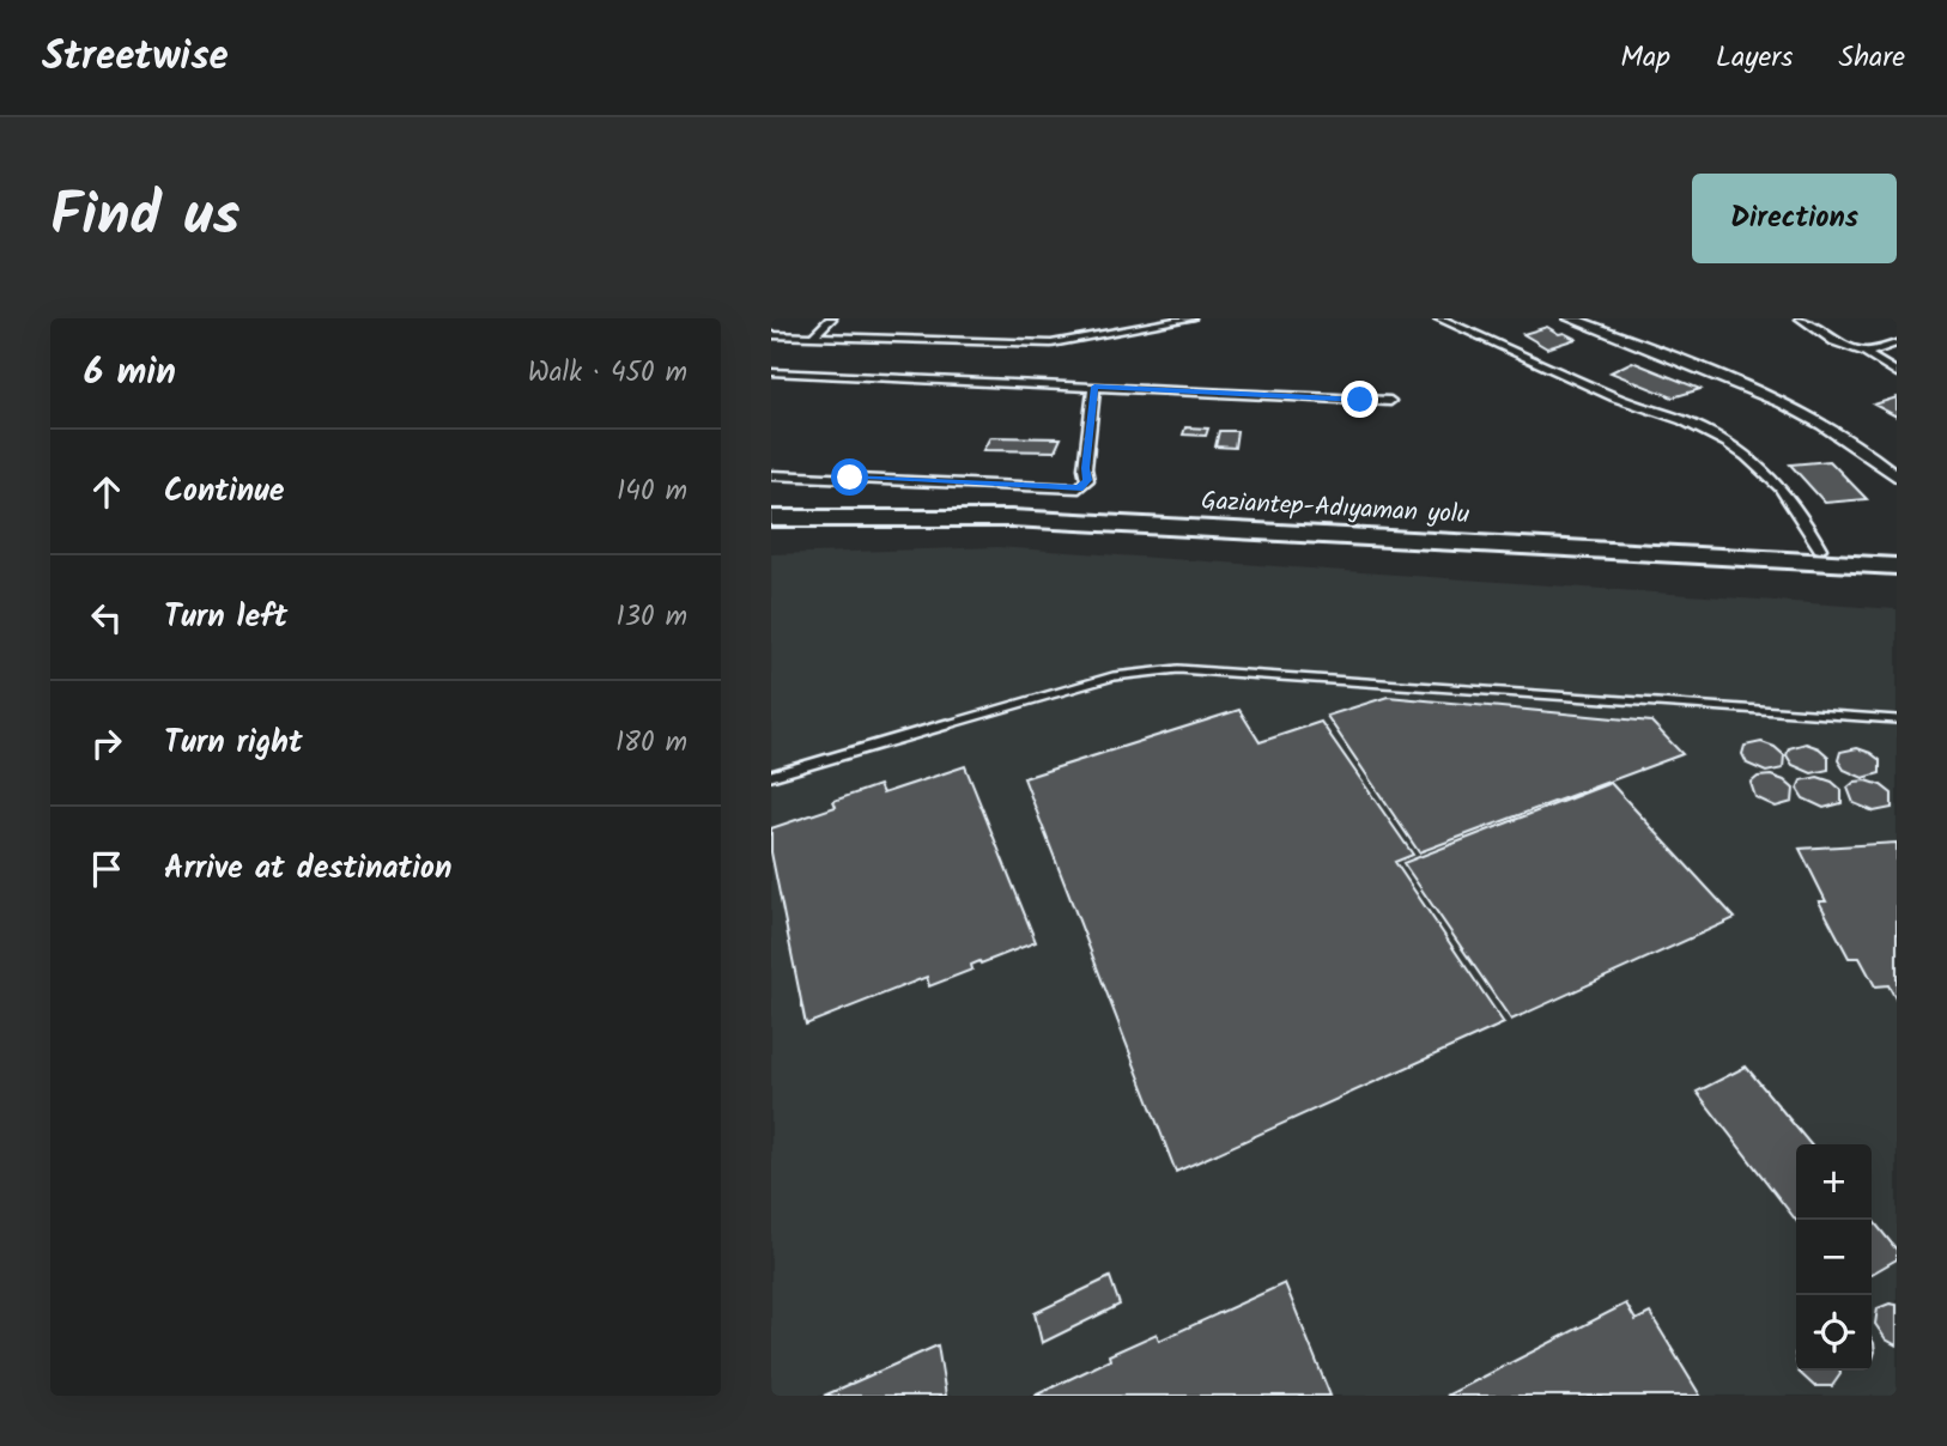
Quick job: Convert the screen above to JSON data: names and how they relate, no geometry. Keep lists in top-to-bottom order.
{
  "streets": {
    "highway": ["Gaziantep-Adıyaman yolu"]
  },
  "page": {
    "header": "Streetwise",
    "nav": ["Map", "Layers", "Share"],
    "title": "Find us",
    "buttons": "Directions",
    "heading": ["6 min", "Walk · 450 m"],
    "list": [
      ["Continue", "140 m"],
      ["Turn left", "130 m"],
      ["Turn right", "180 m"],
      "Arrive at destination"
    ],
    "map_buttons": ["+", "−"]
  }
}
